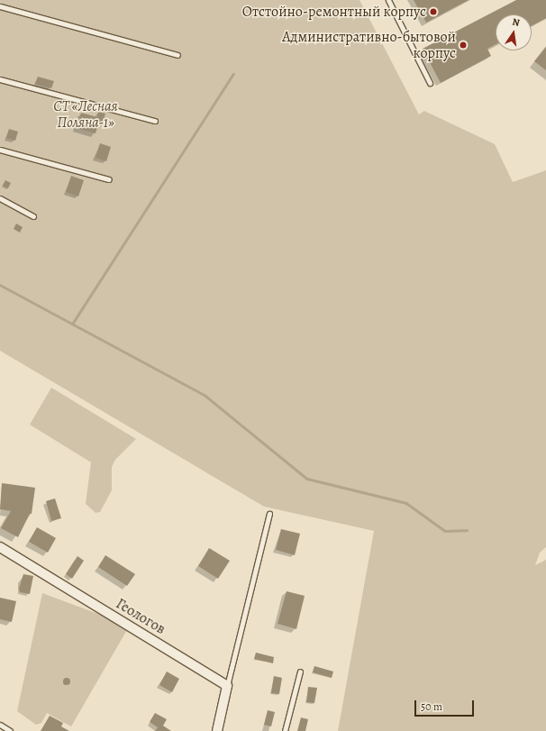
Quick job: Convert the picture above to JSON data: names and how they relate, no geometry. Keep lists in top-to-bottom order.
{
  "streets": {
    "street": ["Геологов"]
  },
  "parks": ["СТ «Лесная Поляна-1»"],
  "places": ["Отстойно-ремонтный корпус", "Административно-бытовой корпус"],
  "scale_bar": "50 m",
  "north": "top"
}
